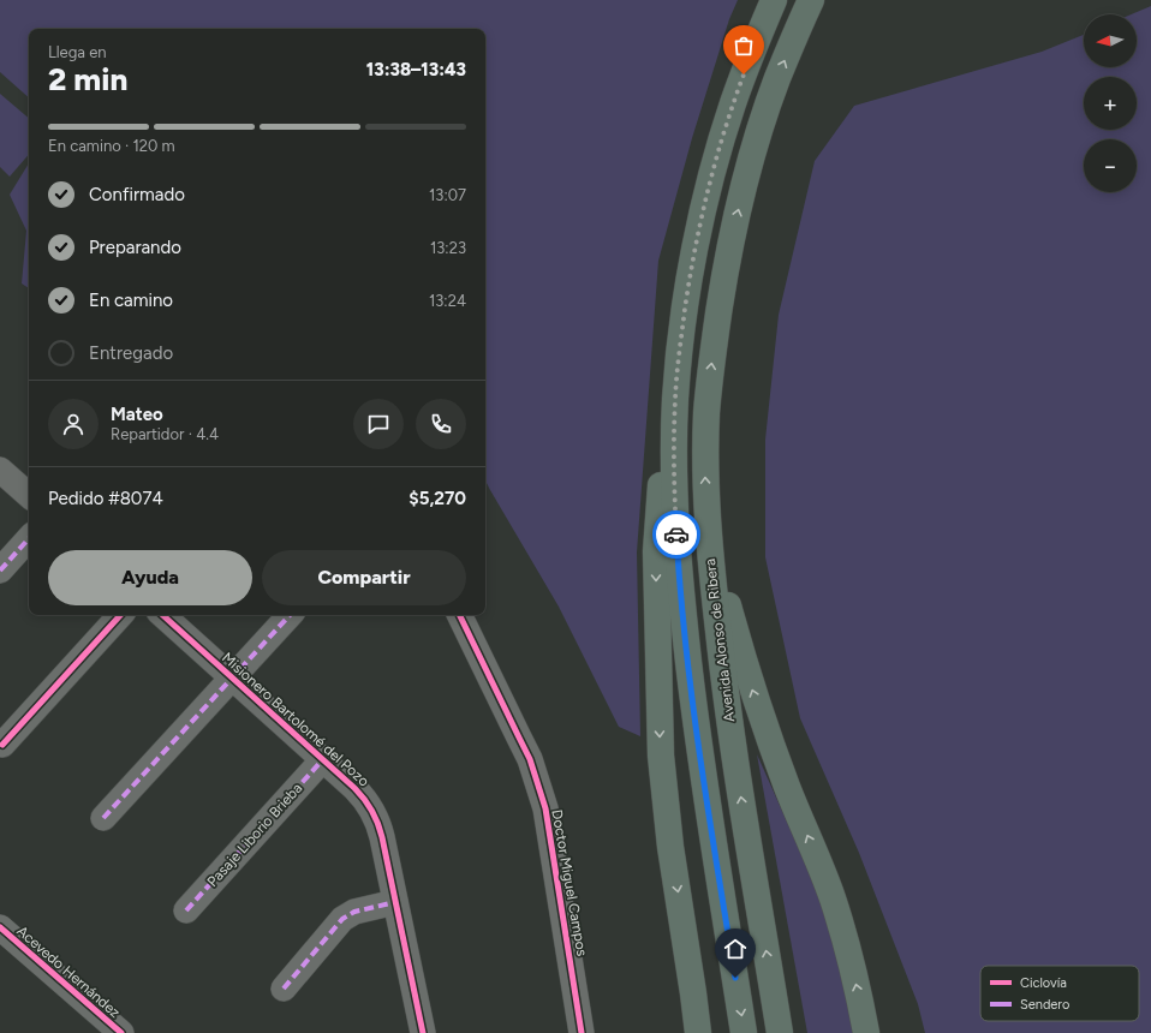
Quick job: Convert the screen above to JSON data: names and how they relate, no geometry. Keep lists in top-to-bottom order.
{
  "streets": {
    "highway": ["Avenida Alonso de Ribera"],
    "street": [
      "Misionero Bartolomé del Pozo",
      "Pasaje Liborio Brieba",
      "Doctor Miguel Campos",
      "Acevedo Hernández"
    ]
  },
  "crossings": [
    ["Misionero Bartolomé del Pozo", "Pasaje Liborio Brieba"]
  ],
  "legend": ["Ciclovía", "Sendero"],
  "north": "left",
  "page": {
    "map_buttons": ["+", "−"],
    "heading": ["2 min", "Llega en", "13:38–13:43"],
    "panel": [
      "Mateo",
      "Repartidor · 4.4",
      "Pedido #8074",
      "$5,270"
    ],
    "bar": "En camino · 120 m",
    "list": [
      ["Confirmado", "13:07"],
      ["Preparando", "13:23"],
      ["En camino", "13:24"],
      "Entregado"
    ],
    "buttons": ["Ayuda", "Compartir"]
  }
}
